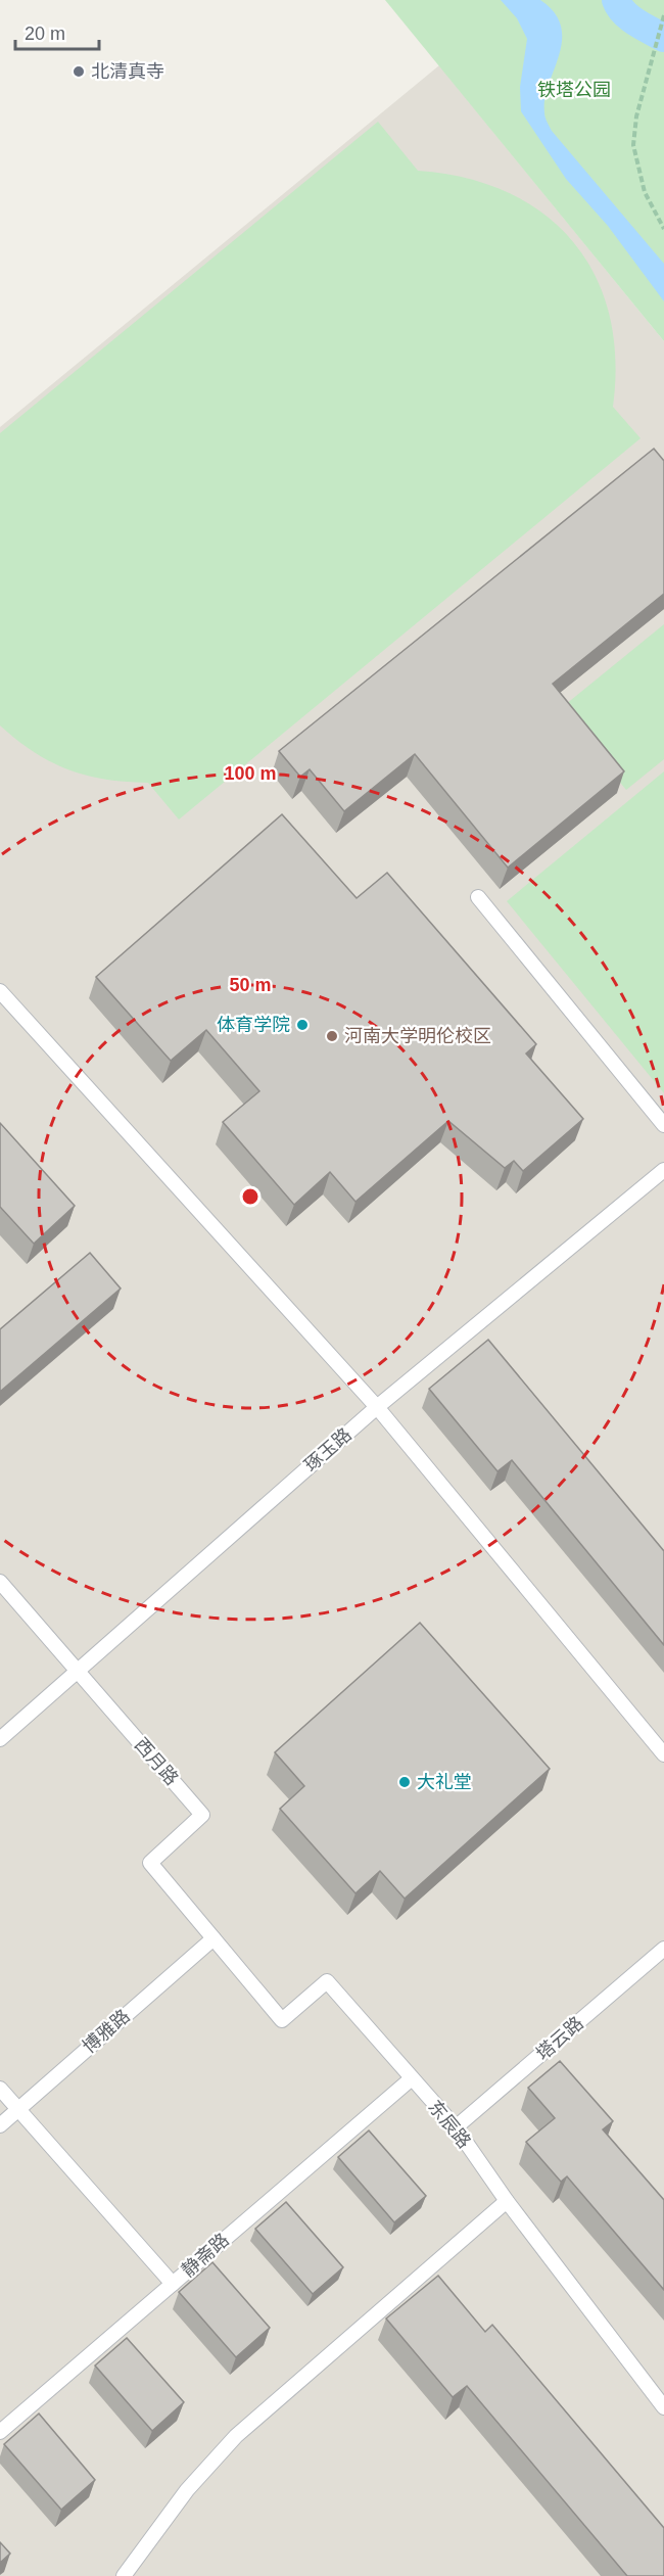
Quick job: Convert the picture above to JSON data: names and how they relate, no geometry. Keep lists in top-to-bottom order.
{
  "streets": {
    "lane": [
      "琢玉路",
      "西月路",
      "博雅路",
      "塔云路",
      "东辰路",
      "静斋路"
    ]
  },
  "crossings": [
    ["琢玉路", "西月路"],
    ["西月路", "博雅路"],
    ["西月路", "东辰路"],
    ["博雅路", "东辰路"],
    ["塔云路", "东辰路"],
    ["东辰路", "静斋路"]
  ],
  "parks": ["铁塔公园"],
  "places": [
    "北清真寺",
    "体育学院",
    "河南大学明伦校区",
    "大礼堂"
  ],
  "scale_bar": "20 m",
  "rings": ["100 m", "50 m"]
}
